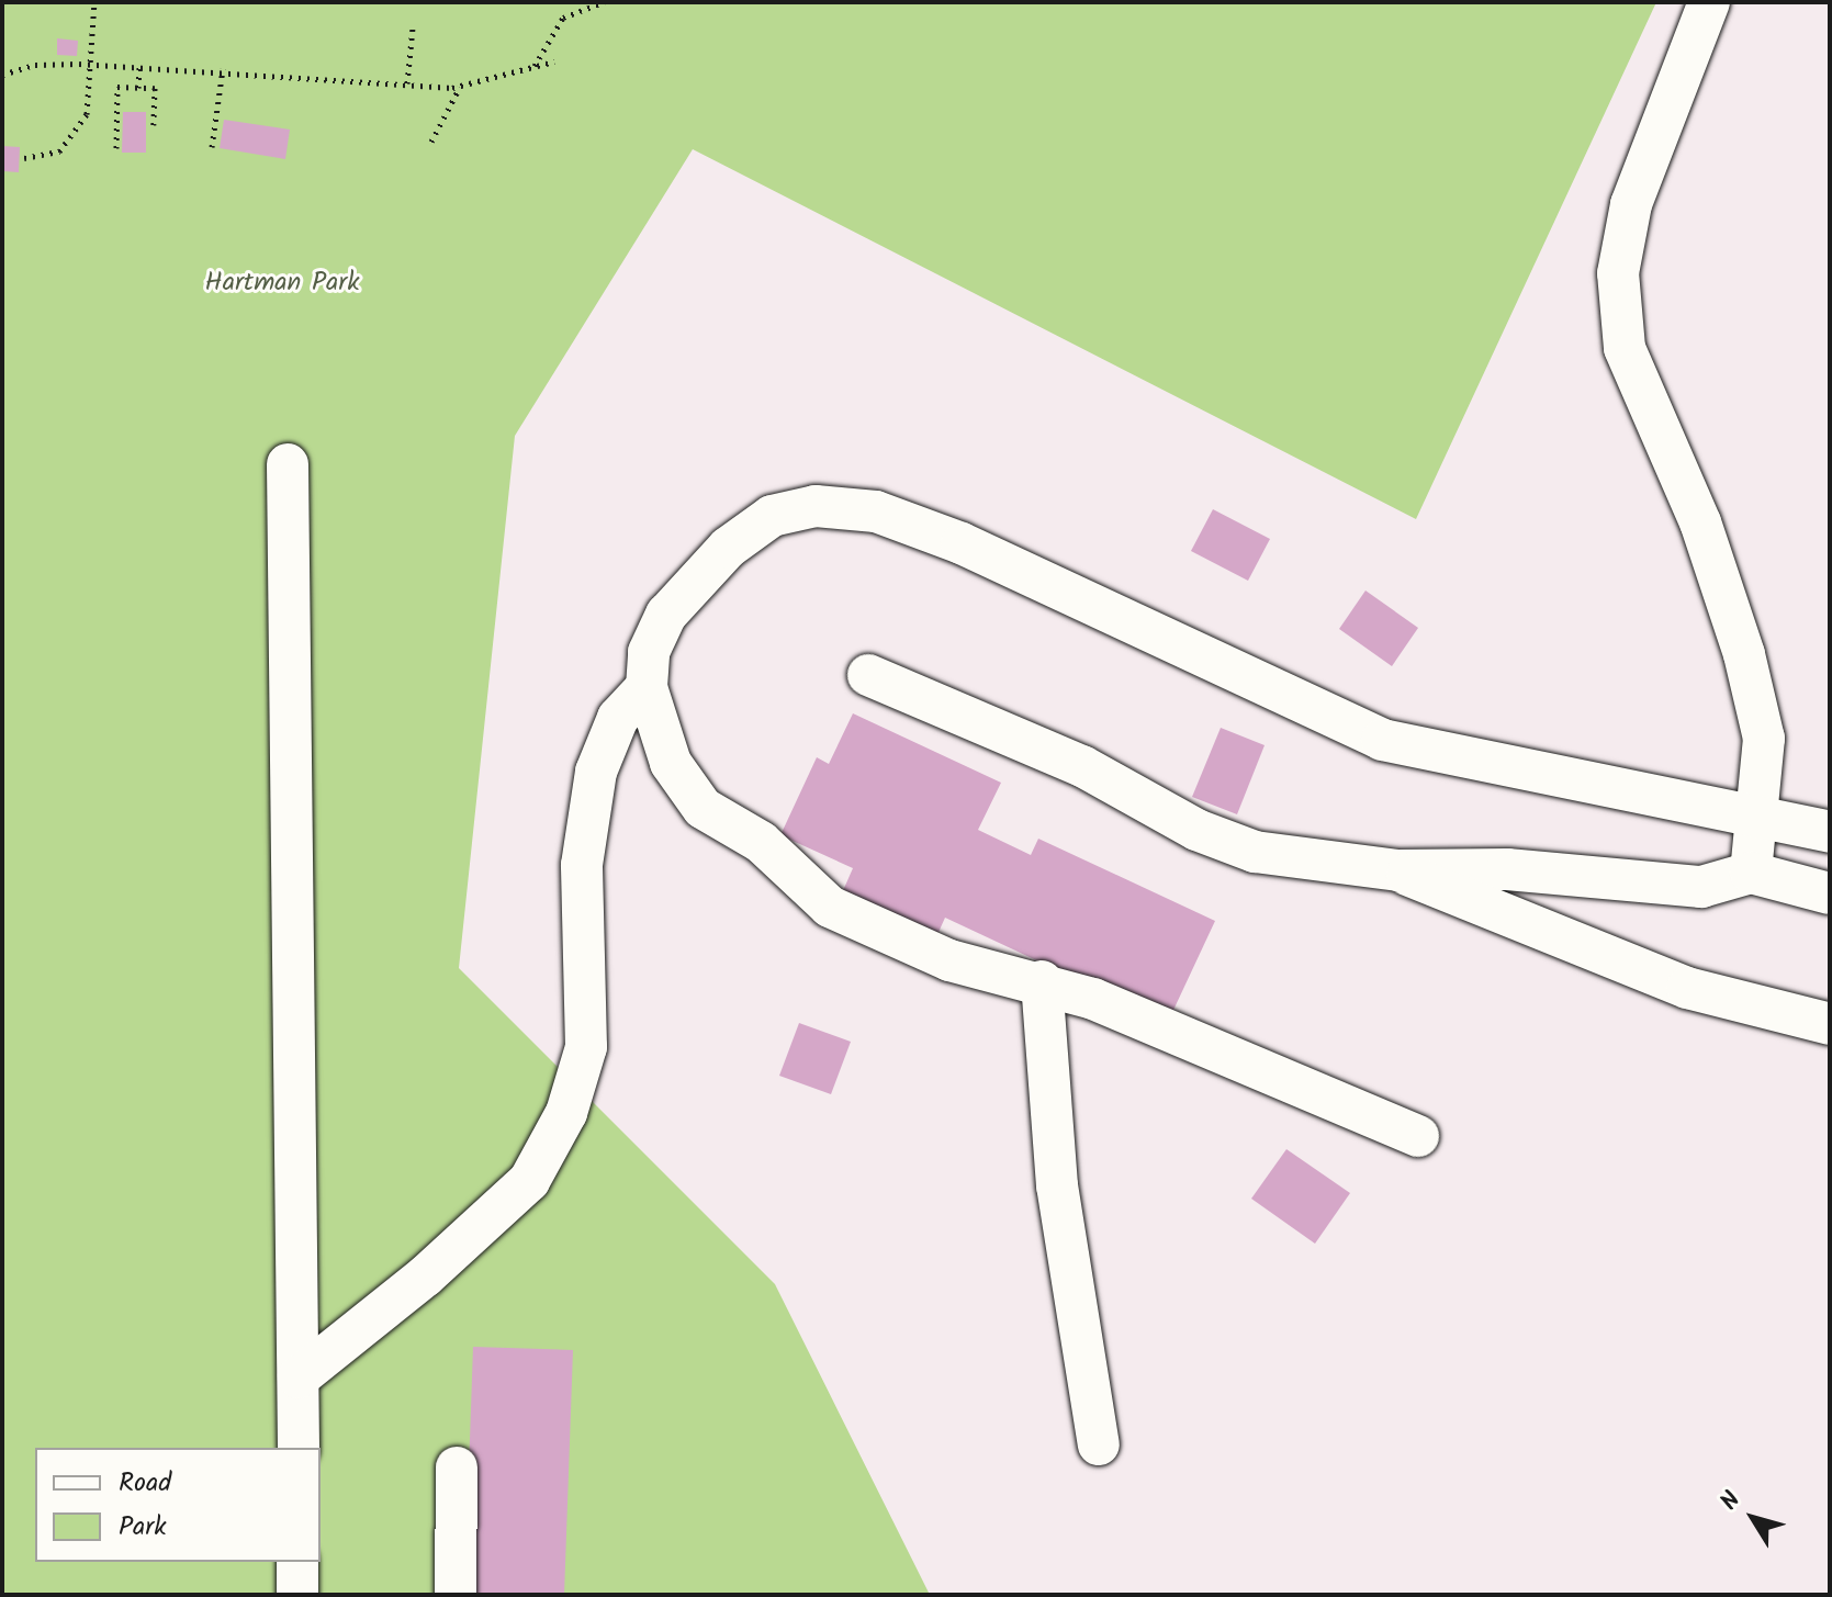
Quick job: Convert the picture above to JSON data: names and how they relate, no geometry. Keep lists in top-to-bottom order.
{
  "parks": ["Hartman Park"],
  "legend": ["Road", "Park"],
  "north": "top left"
}
